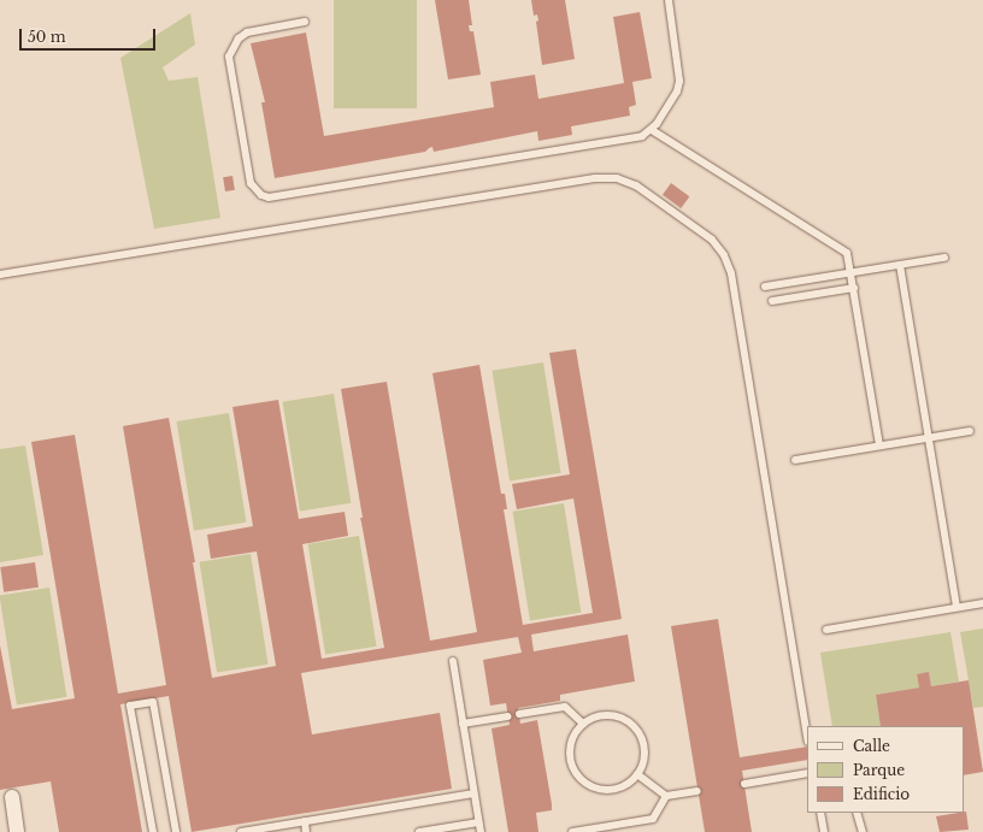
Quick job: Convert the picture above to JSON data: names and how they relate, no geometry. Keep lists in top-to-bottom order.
{
  "legend": ["Calle", "Parque", "Edificio"],
  "scale_bar": "50 m"
}
